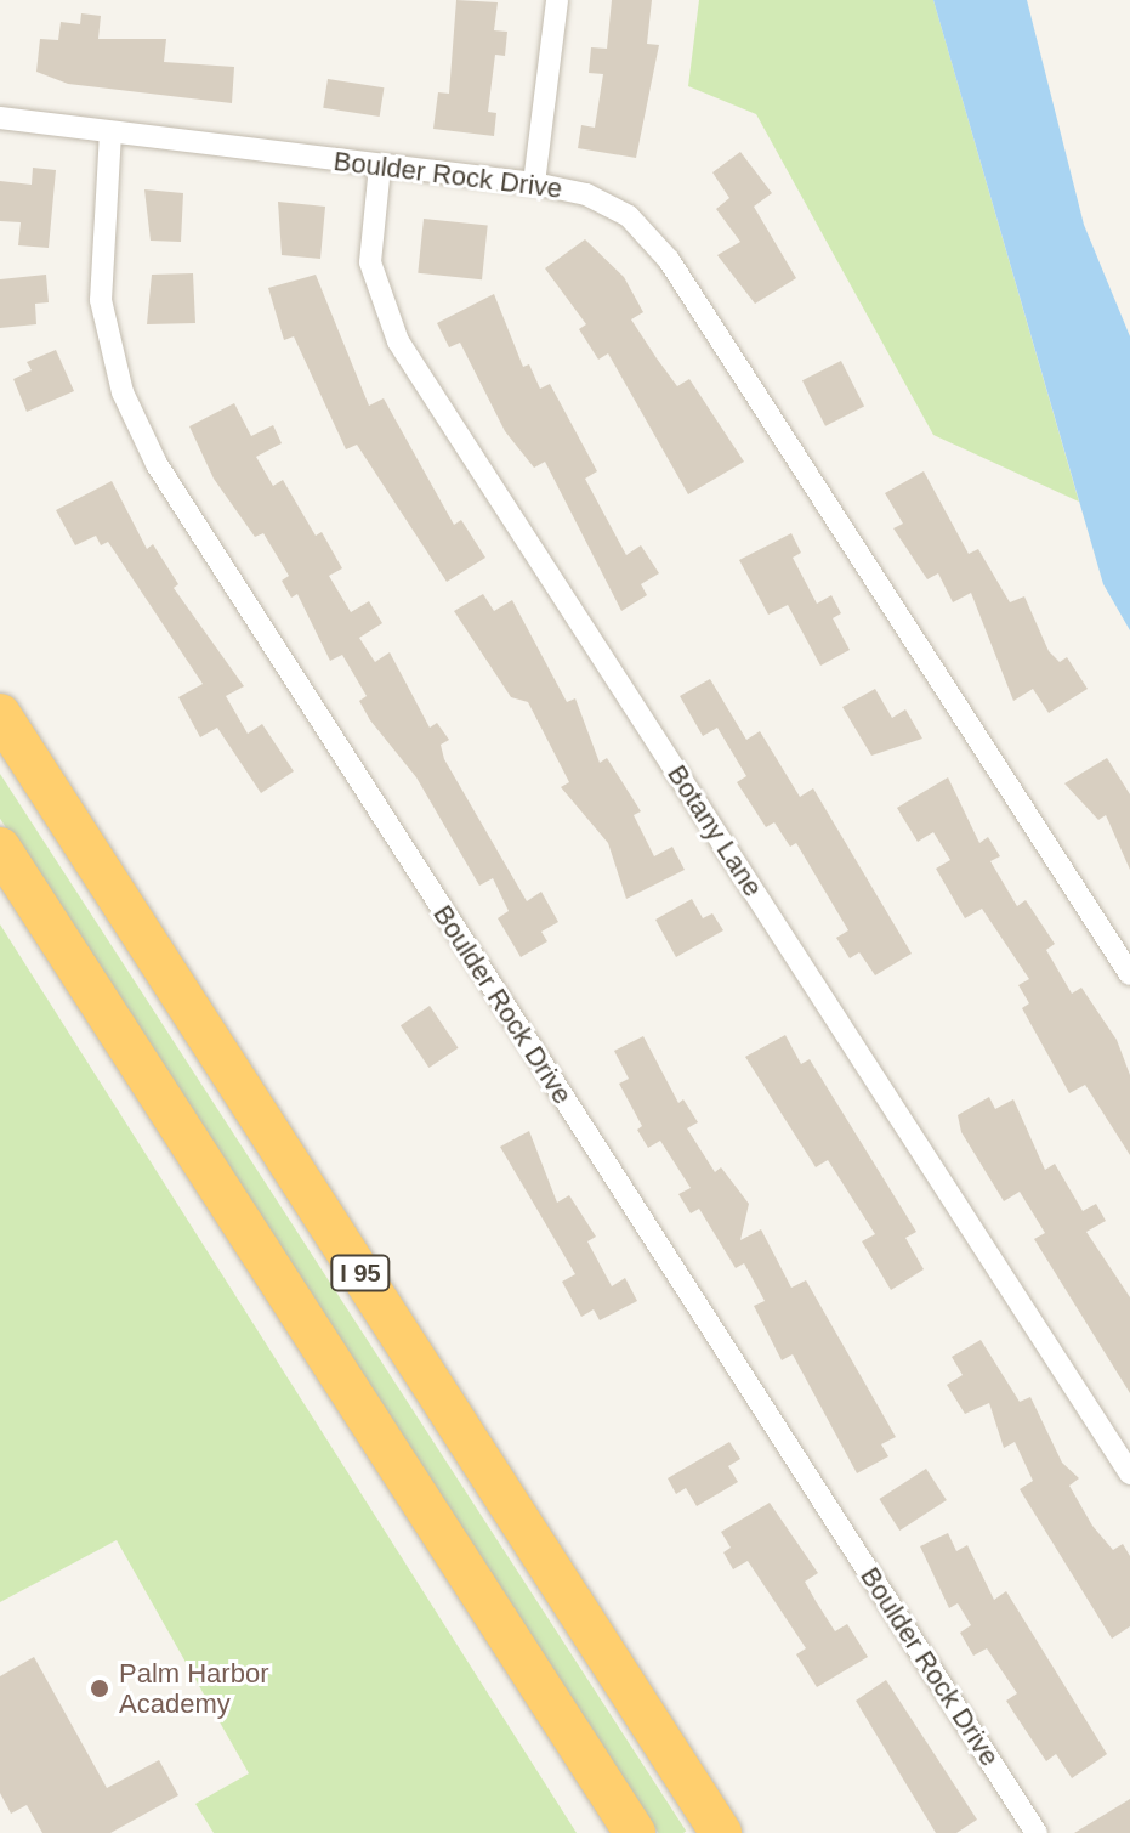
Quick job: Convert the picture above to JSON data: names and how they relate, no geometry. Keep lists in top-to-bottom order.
{
  "streets": {
    "highway": ["I 95"],
    "street": ["Boulder Rock Drive", "Botany Lane"]
  },
  "crossings": [
    ["Boulder Rock Drive", "Botany Lane"]
  ],
  "places": ["Palm Harbor Academy"]
}
